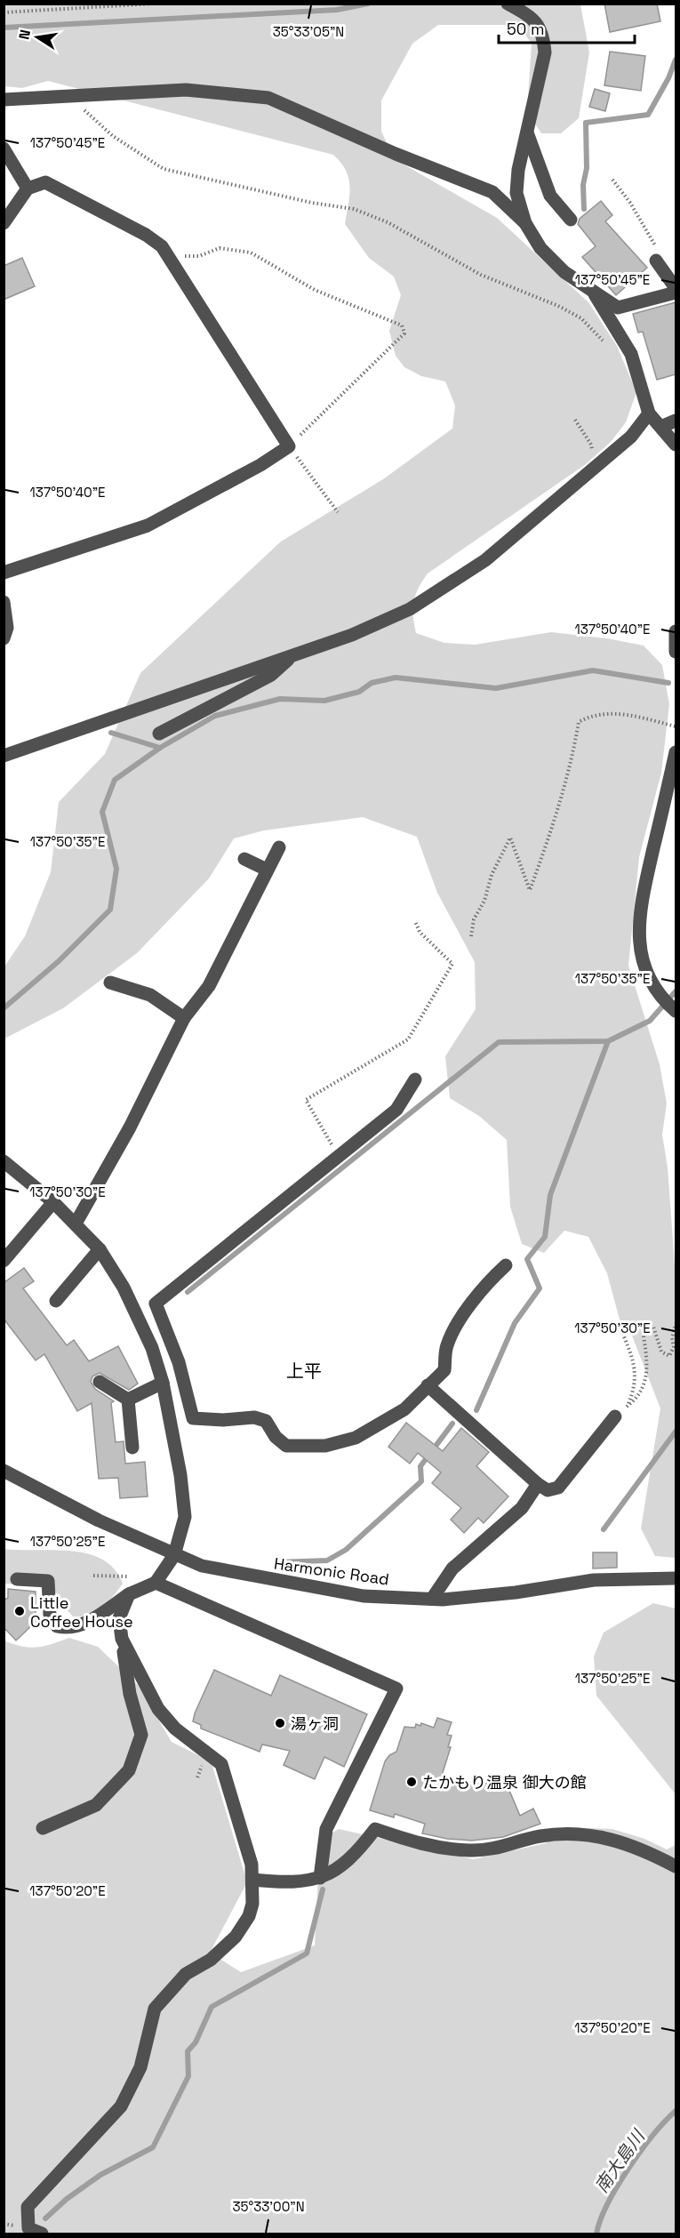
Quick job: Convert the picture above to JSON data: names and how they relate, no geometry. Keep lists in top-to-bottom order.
{
  "streets": {
    "street": ["Harmonic Road"]
  },
  "districts": ["上平"],
  "water": ["南大島川"],
  "places": ["Little Coffee House", "湯ヶ洞", "たかもり温泉 御大の館"],
  "scale_bar": "50 m",
  "north": "left",
  "coordinates": [
    "35°33'05\"N",
    "137°50'45\"E",
    "137°50'40\"E",
    "137°50'35\"E",
    "137°50'30\"E",
    "137°50'25\"E",
    "137°50'20\"E",
    "35°33'00\"N"
  ]
}
